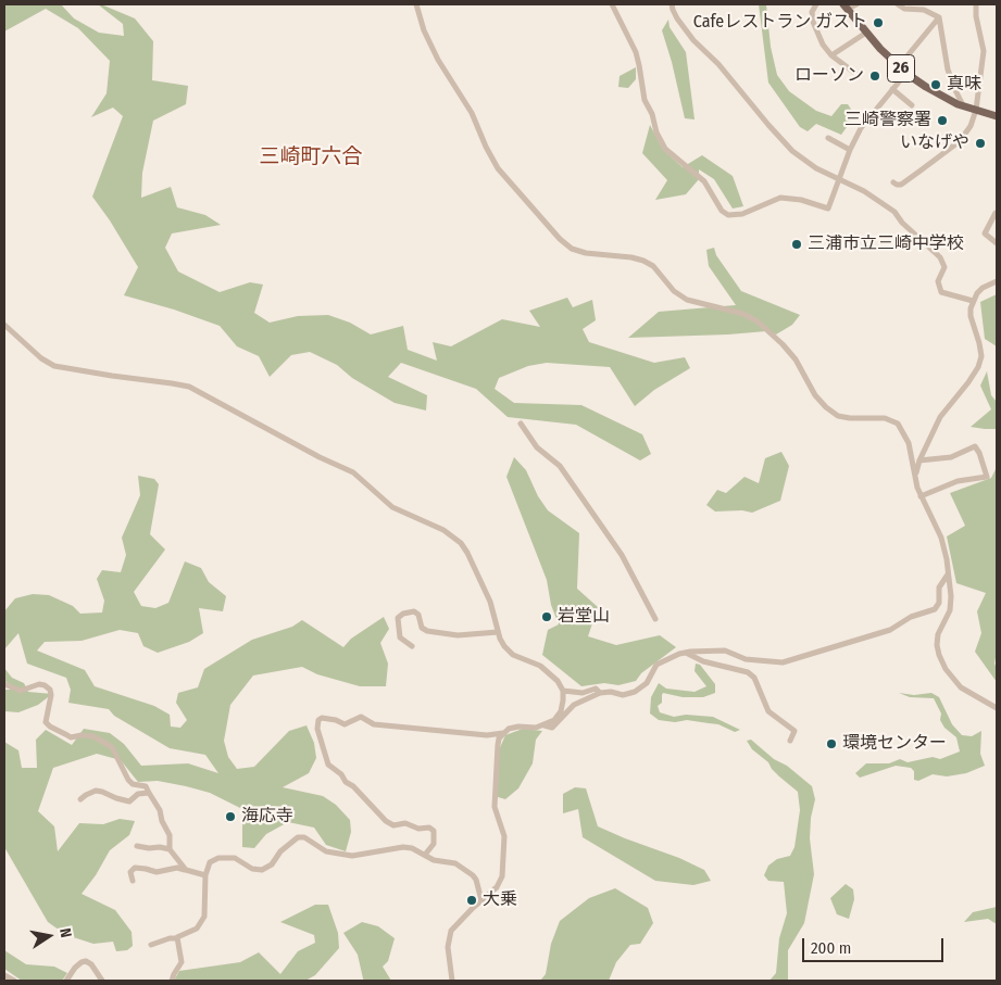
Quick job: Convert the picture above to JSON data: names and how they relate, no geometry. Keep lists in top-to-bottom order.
{
  "streets": {
    "main road": ["26"]
  },
  "districts": ["三崎町六合"],
  "places": [
    "Cafeレストラン ガスト",
    "ローソン",
    "真味",
    "三崎警察署",
    "いなげや",
    "三浦市立三崎中学校",
    "岩堂山",
    "環境センター",
    "海応寺",
    "大乗"
  ],
  "scale_bar": "200 m",
  "north": "right"
}
